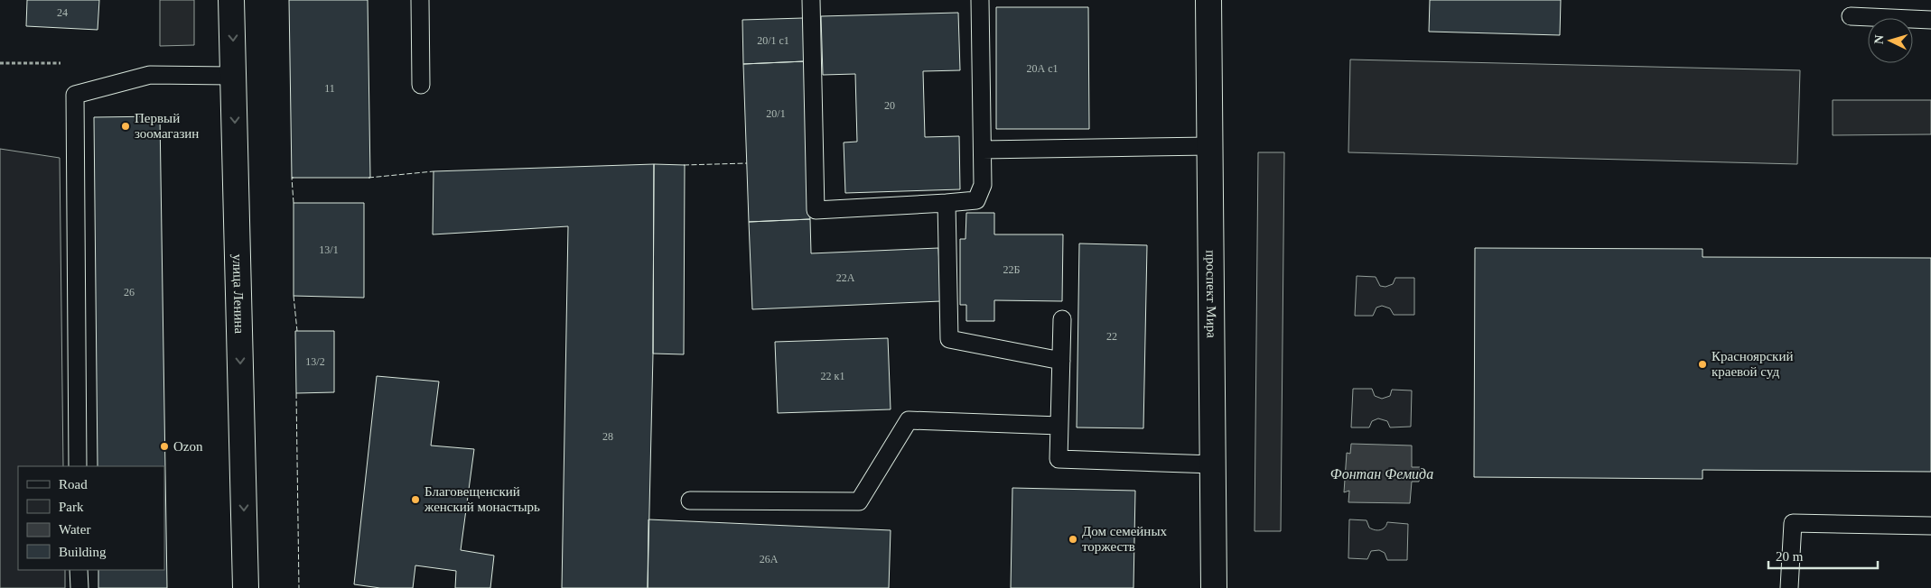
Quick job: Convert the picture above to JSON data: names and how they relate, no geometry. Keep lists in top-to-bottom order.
{
  "streets": {
    "main road": ["улица Ленина", "проспект Мира"]
  },
  "one_way": ["улица Ленина"],
  "water": ["Фонтан Фемида"],
  "places": [
    "Первый зоомагазин",
    "Красноярский краевой суд",
    "Ozon",
    "Благовещенский женский монастырь",
    "Дом семейных торжеств"
  ],
  "house_numbers": [
    "24",
    "20/1 с1",
    "20А с1",
    "11",
    "20",
    "20/1",
    "13/1",
    "22Б",
    "22А",
    "26",
    "22",
    "13/2",
    "22 к1",
    "28",
    "26А"
  ],
  "legend": [
    "Road",
    "Park",
    "Water",
    "Building"
  ],
  "scale_bar": "20 m",
  "north": "left"
}
